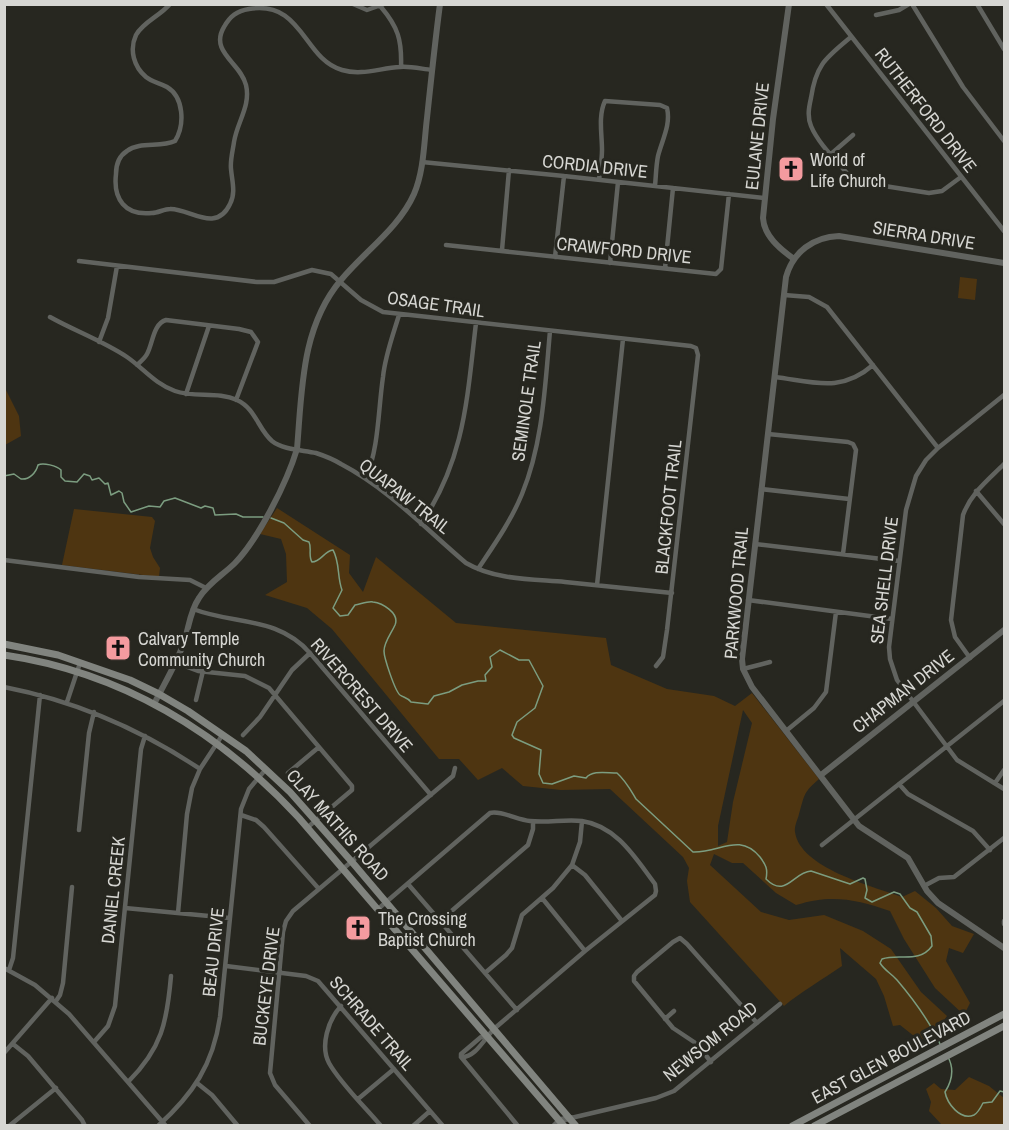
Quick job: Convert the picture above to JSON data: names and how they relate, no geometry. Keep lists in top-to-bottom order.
{
  "streets": {
    "main road": ["CLAY MATHIS ROAD", "EAST GLEN BOULEVARD"],
    "street": [
      "RUTHERFORD DRIVE",
      "EULANE DRIVE",
      "CORDIA DRIVE",
      "SIERRA DRIVE",
      "CRAWFORD DRIVE",
      "OSAGE TRAIL",
      "SEMINOLE TRAIL",
      "QUAPAW TRAIL",
      "BLACKFOOT TRAIL",
      "SEA SHELL DRIVE",
      "PARKWOOD TRAIL",
      "CHAPMAN DRIVE",
      "RIVERCREST DRIVE",
      "DANIEL CREEK",
      "BEAU DRIVE",
      "BUCKEYE DRIVE",
      "SCHRADE TRAIL",
      "NEWSOM ROAD"
    ]
  },
  "crossings": [
    ["EULANE DRIVE", "CORDIA DRIVE"],
    ["EULANE DRIVE", "SIERRA DRIVE"],
    ["EULANE DRIVE", "PARKWOOD TRAIL"],
    ["CORDIA DRIVE", "CRAWFORD DRIVE"],
    ["SIERRA DRIVE", "PARKWOOD TRAIL"],
    ["OSAGE TRAIL", "SEMINOLE TRAIL"],
    ["OSAGE TRAIL", "BLACKFOOT TRAIL"],
    ["SEMINOLE TRAIL", "QUAPAW TRAIL"],
    ["QUAPAW TRAIL", "BLACKFOOT TRAIL"],
    ["SEA SHELL DRIVE", "CHAPMAN DRIVE"],
    ["PARKWOOD TRAIL", "CHAPMAN DRIVE"],
    ["RIVERCREST DRIVE", "BUCKEYE DRIVE"],
    ["CLAY MATHIS ROAD", "BEAU DRIVE"],
    ["CLAY MATHIS ROAD", "BUCKEYE DRIVE"],
    ["CLAY MATHIS ROAD", "NEWSOM ROAD"],
    ["BEAU DRIVE", "SCHRADE TRAIL"],
    ["BUCKEYE DRIVE", "SCHRADE TRAIL"]
  ],
  "places": {
    "church": ["World of Life Church", "Calvary Temple Community Church", "The Crossing Baptist Church"]
  }
}
